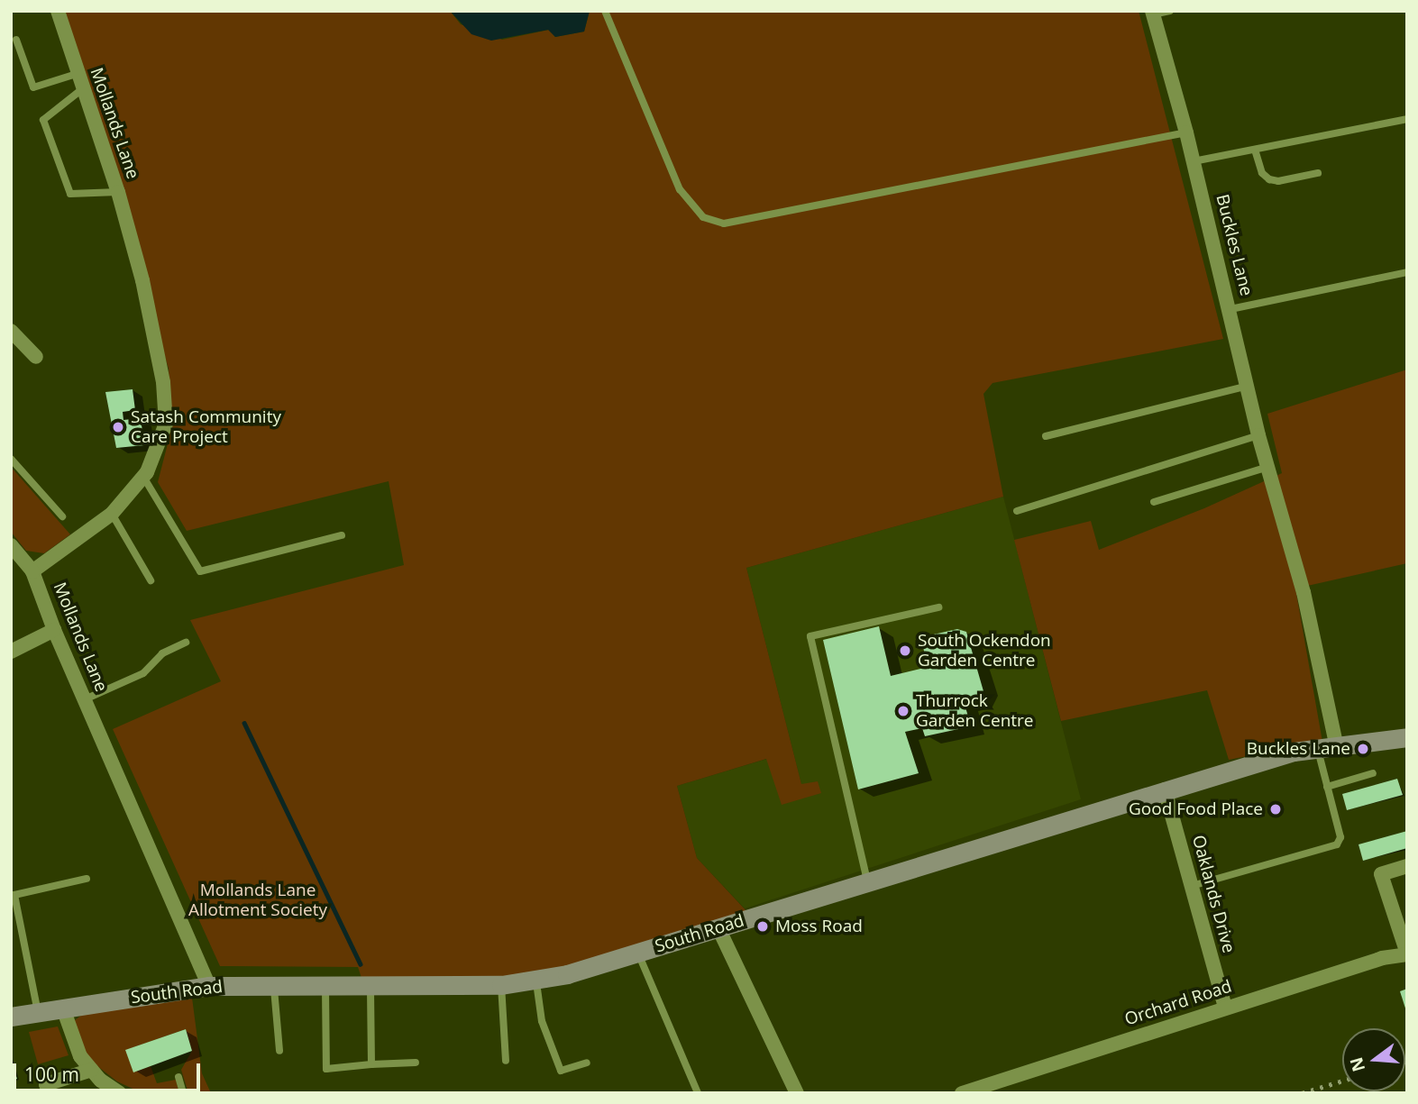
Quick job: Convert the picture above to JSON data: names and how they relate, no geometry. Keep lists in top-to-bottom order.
{
  "streets": {
    "main road": ["South Road"],
    "street": [
      "Mollands Lane",
      "Buckles Lane",
      "Oaklands Drive",
      "Orchard Road"
    ]
  },
  "crossings": [
    ["Mollands Lane", "South Road"],
    ["Buckles Lane", "South Road"],
    ["Oaklands Drive", "South Road"],
    ["Oaklands Drive", "Orchard Road"]
  ],
  "parks": ["Mollands Lane Allotment Society"],
  "places": [
    "Satash Community Care Project",
    "South Ockendon Garden Centre",
    "Thurrock Garden Centre",
    "Buckles Lane",
    "Good Food Place",
    "Moss Road"
  ],
  "scale_bar": "100 m",
  "north": "left"
}
